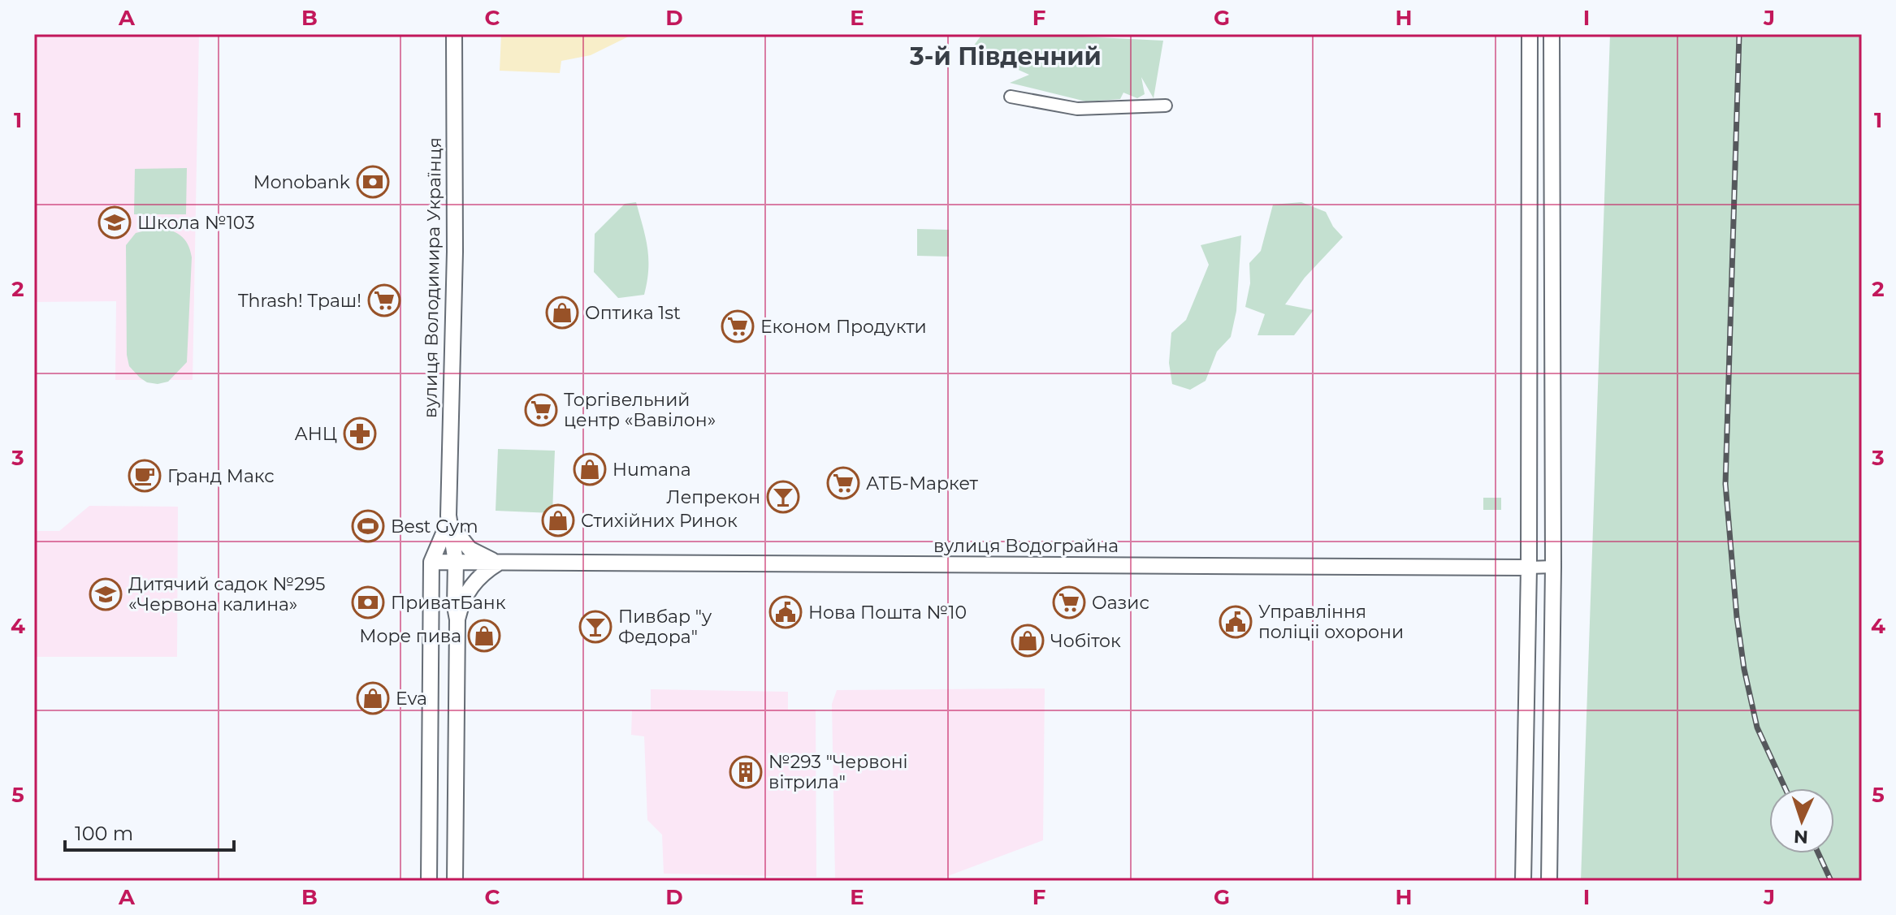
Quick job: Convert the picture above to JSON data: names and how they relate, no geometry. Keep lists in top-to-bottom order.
{
  "streets": {
    "street": ["вулиця Володимира Українця", "вулиця Водограйна"]
  },
  "crossings": [
    ["вулиця Володимира Українця", "вулиця Водограйна"]
  ],
  "districts": ["3-й Південний"],
  "places": {
    "bank": ["Monobank", "ПриватБанк"],
    "school or university": ["Школа №103", "Дитячий садок №295 «Червона калина»"],
    "supermarket": [
      "Thrash! Траш!",
      "Економ Продукти",
      "Торгівельний центр «Вавілон»",
      "АТБ-Маркет",
      "Оазис"
    ],
    "shop": [
      "Оптика 1st",
      "Humana",
      "Стихійних Ринок",
      "Море пива",
      "Чобіток",
      "Eva"
    ],
    "pharmacy": ["АНЦ"],
    "cafe": ["Гранд Макс"],
    "bar": ["Лепрекон", "Пивбар \"у Федора\""],
    "sports": ["Best Gym"],
    "public building": ["Нова Пошта №10", "Управлiння полiцii охорони"],
    "building": ["№293 \"Червоні вітрила\""]
  },
  "scale_bar": "100 m",
  "north": "bottom",
  "grid": {
    "columns": [
      "A",
      "B",
      "C",
      "D",
      "E",
      "F",
      "G",
      "H",
      "I",
      "J"
    ],
    "rows": [
      "1",
      "2",
      "3",
      "4",
      "5"
    ]
  }
}
